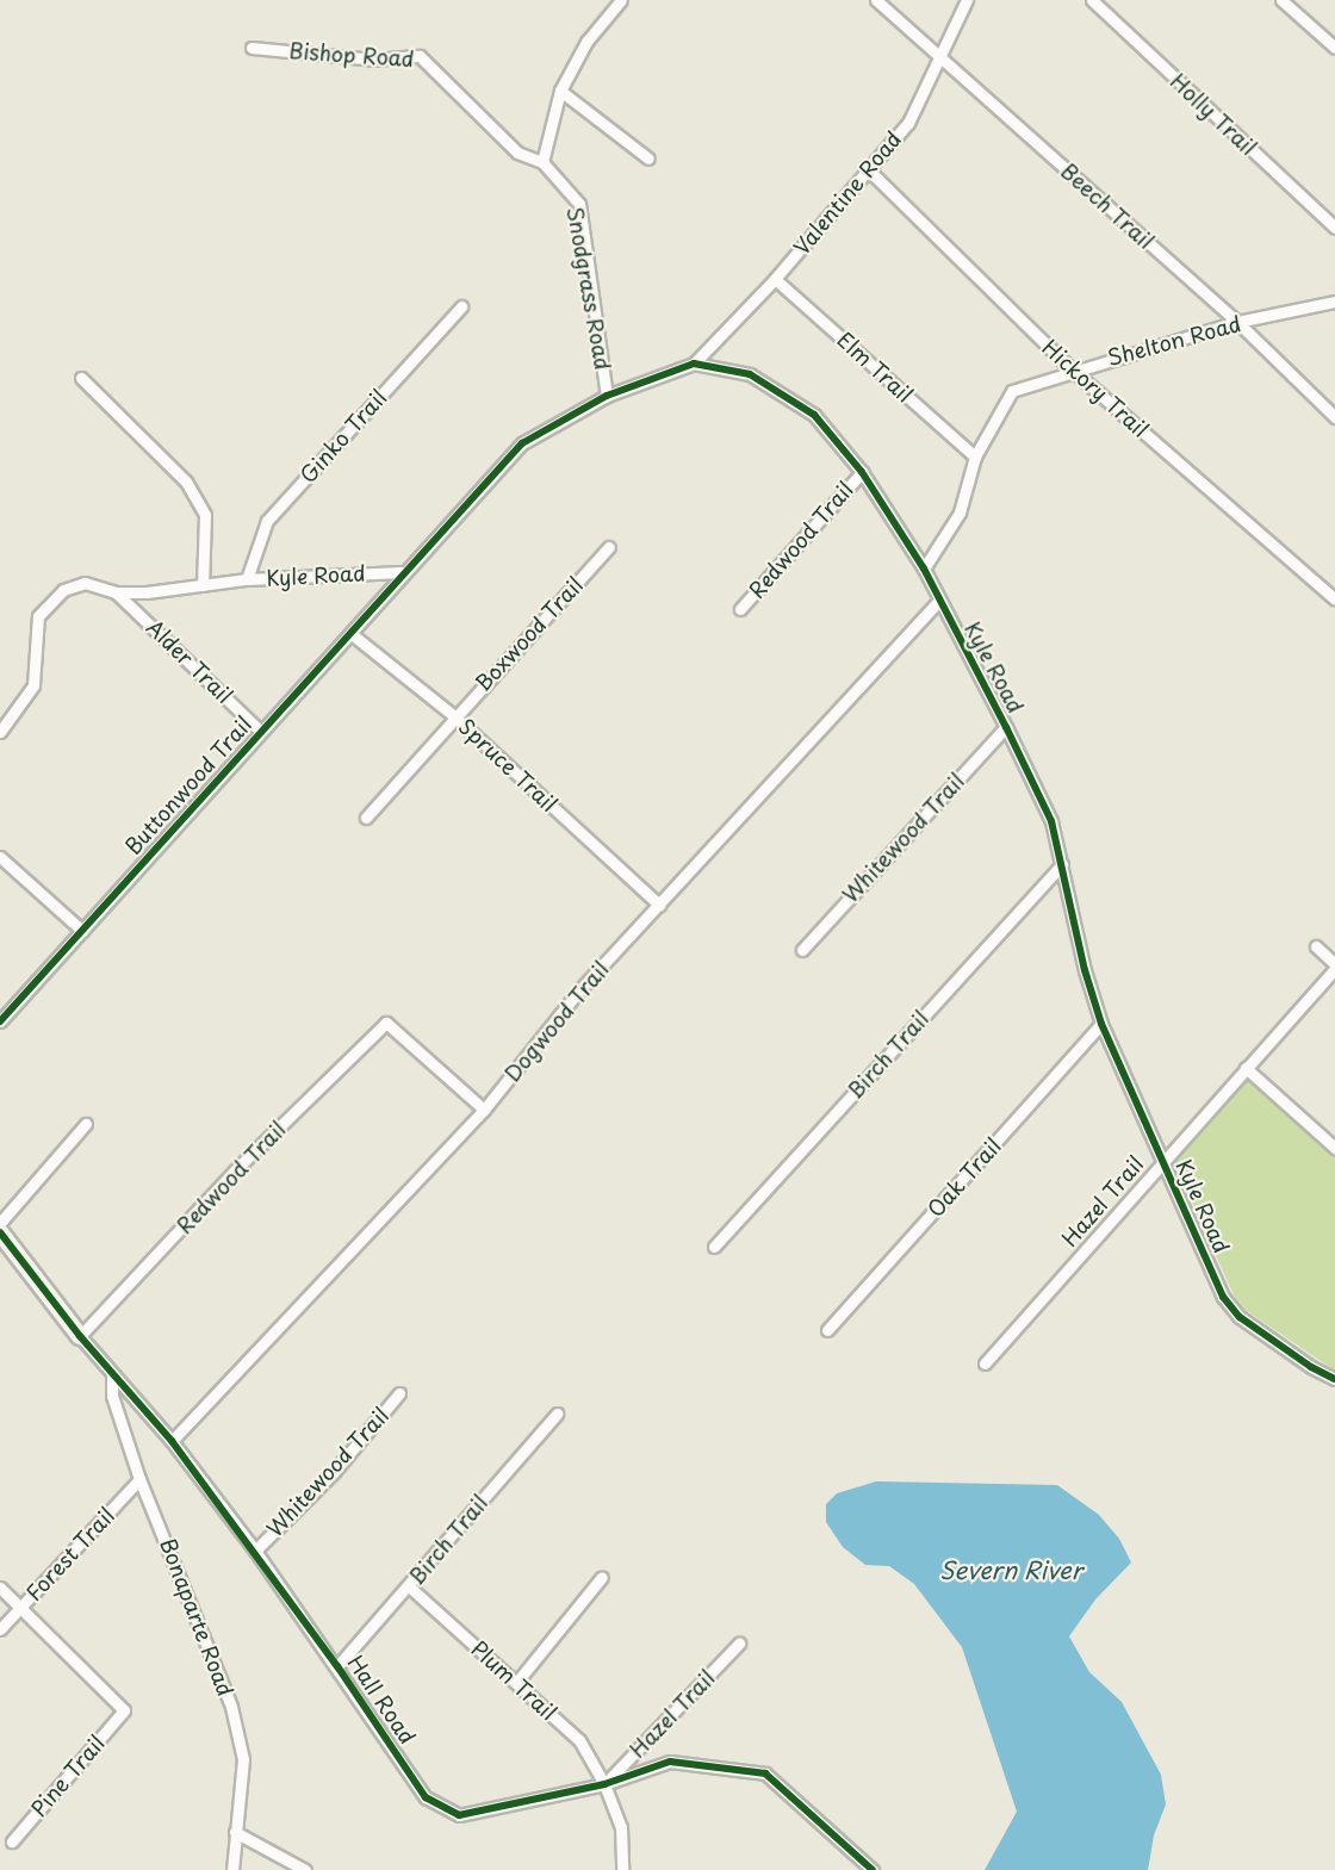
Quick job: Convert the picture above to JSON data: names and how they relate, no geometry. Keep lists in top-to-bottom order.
{
  "streets": {
    "street": [
      "Bishop Road",
      "Holly Trail",
      "Valentine Road",
      "Beech Trail",
      "Snodgrass Road",
      "Shelton Road",
      "Elm Trail",
      "Hickory Trail",
      "Ginko Trail",
      "Redwood Trail",
      "Kyle Road",
      "Boxwood Trail",
      "Alder Trail",
      "Spruce Trail",
      "Buttonwood Trail",
      "Whitewood Trail",
      "Dogwood Trail",
      "Birch Trail",
      "Oak Trail",
      "Hazel Trail",
      "Forest Trail",
      "Bonaparte Road",
      "Plum Trail",
      "Hall Road",
      "Pine Trail"
    ]
  },
  "crossings": [
    ["Bishop Road", "Snodgrass Road"],
    ["Valentine Road", "Beech Trail"],
    ["Valentine Road", "Elm Trail"],
    ["Valentine Road", "Hickory Trail"],
    ["Valentine Road", "Kyle Road"],
    ["Beech Trail", "Shelton Road"],
    ["Shelton Road", "Elm Trail"],
    ["Shelton Road", "Hickory Trail"],
    ["Shelton Road", "Kyle Road"],
    ["Ginko Trail", "Kyle Road"],
    ["Redwood Trail", "Kyle Road"],
    ["Redwood Trail", "Dogwood Trail"],
    ["Redwood Trail", "Hall Road"],
    ["Kyle Road", "Alder Trail"],
    ["Kyle Road", "Buttonwood Trail"],
    ["Kyle Road", "Whitewood Trail"],
    ["Kyle Road", "Dogwood Trail"],
    ["Kyle Road", "Birch Trail"],
    ["Kyle Road", "Oak Trail"],
    ["Kyle Road", "Hazel Trail"],
    ["Boxwood Trail", "Spruce Trail"],
    ["Alder Trail", "Buttonwood Trail"],
    ["Spruce Trail", "Buttonwood Trail"],
    ["Spruce Trail", "Dogwood Trail"],
    ["Whitewood Trail", "Hall Road"],
    ["Dogwood Trail", "Hall Road"],
    ["Birch Trail", "Plum Trail"],
    ["Birch Trail", "Hall Road"],
    ["Hazel Trail", "Plum Trail"],
    ["Hazel Trail", "Hall Road"],
    ["Forest Trail", "Bonaparte Road"],
    ["Forest Trail", "Pine Trail"],
    ["Bonaparte Road", "Hall Road"],
    ["Plum Trail", "Hall Road"]
  ],
  "water": ["Severn River"]
}
